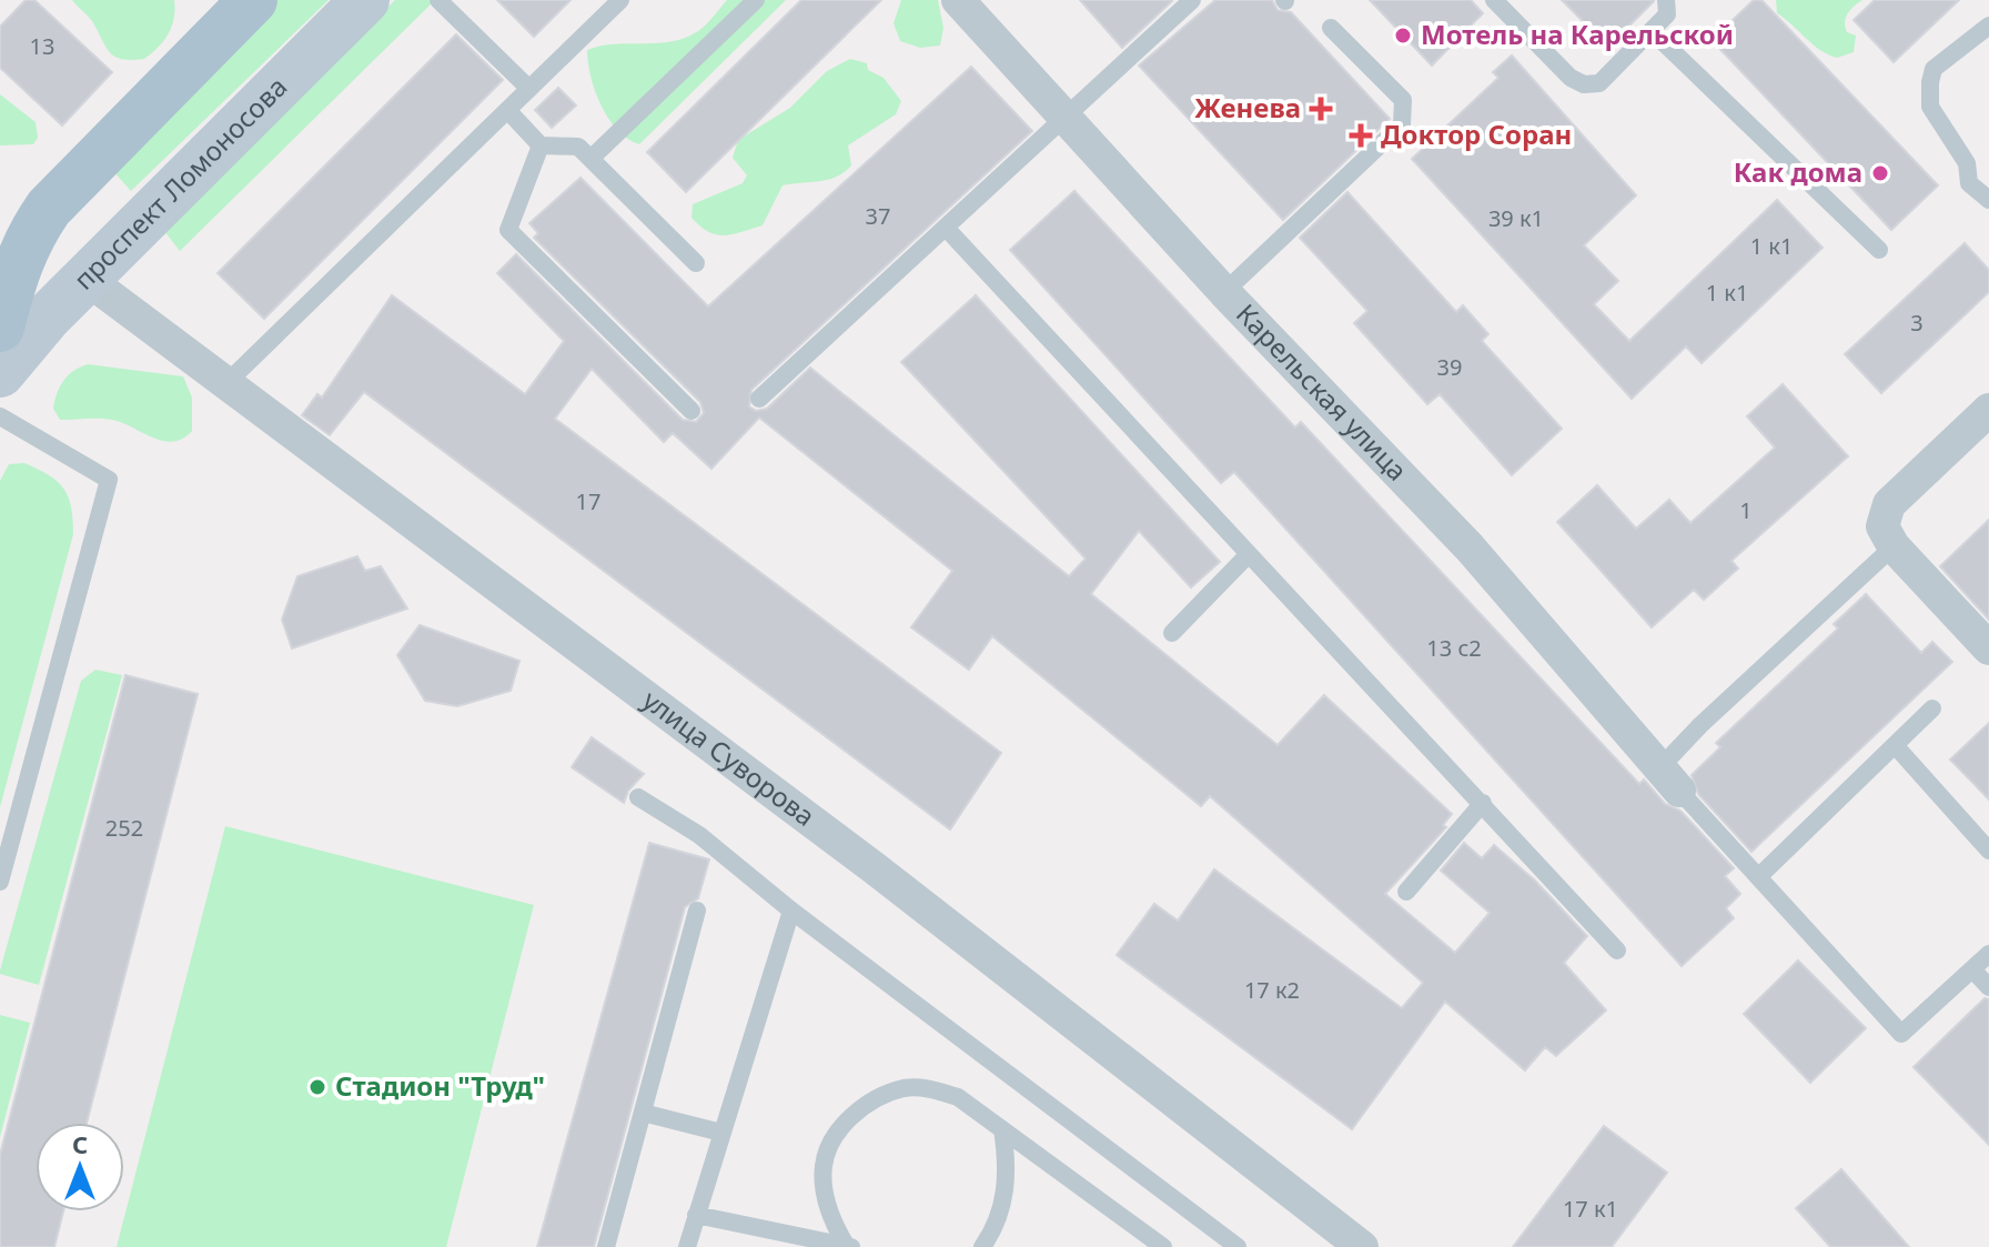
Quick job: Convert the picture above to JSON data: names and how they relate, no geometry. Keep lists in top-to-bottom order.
{
  "streets": {
    "main road": ["проспект Ломоносова"],
    "street": ["Карельская улица", "улица Суворова"]
  },
  "crossings": [
    ["проспект Ломоносова", "улица Суворова"]
  ],
  "places": {
    "other": ["Мотель на Карельской", "Как дома", "Стадион \"Труд\""],
    "health": ["Женева", "Доктор Соран"]
  },
  "house_numbers": [
    "13",
    "37",
    "39 к1",
    "1 к1",
    "1 к1",
    "3",
    "39",
    "17",
    "1",
    "13 с2",
    "252",
    "17 к2",
    "17 к1"
  ],
  "north": "top"
}
